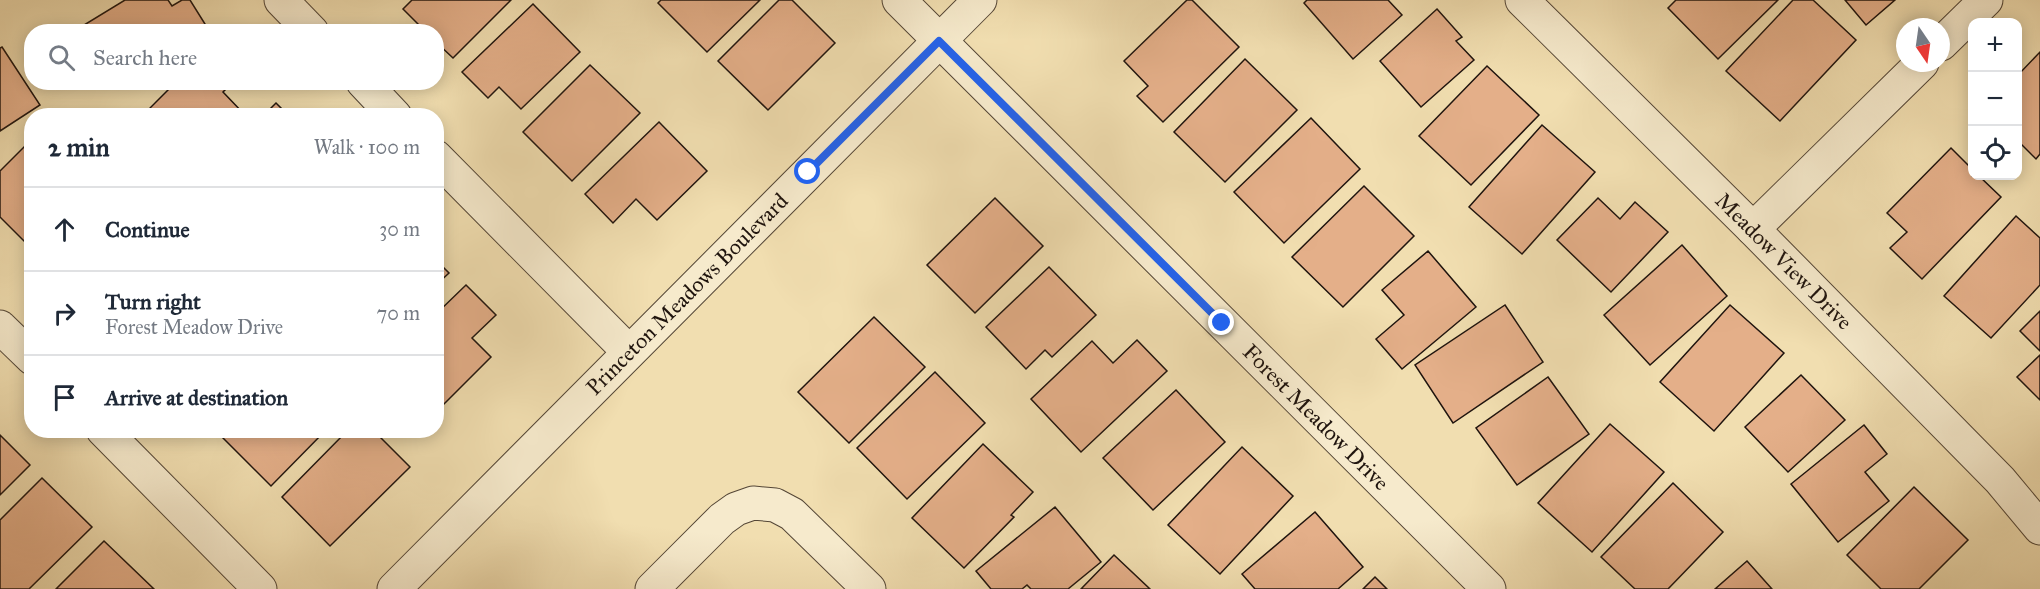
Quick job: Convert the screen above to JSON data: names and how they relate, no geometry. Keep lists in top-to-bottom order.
{
  "streets": {
    "street": ["Meadow View Drive", "Princeton Meadows Boulevard", "Forest Meadow Drive"]
  },
  "crossings": [
    ["Princeton Meadows Boulevard", "Forest Meadow Drive"]
  ],
  "north": "bottom",
  "page": {
    "map_buttons": ["+", "−"],
    "search": "Search here",
    "heading": ["2 min", "Walk · 100 m"],
    "list": [
      ["Continue", "30 m"],
      ["Turn right", "Forest Meadow Drive", "70 m"],
      "Arrive at destination"
    ]
  }
}
